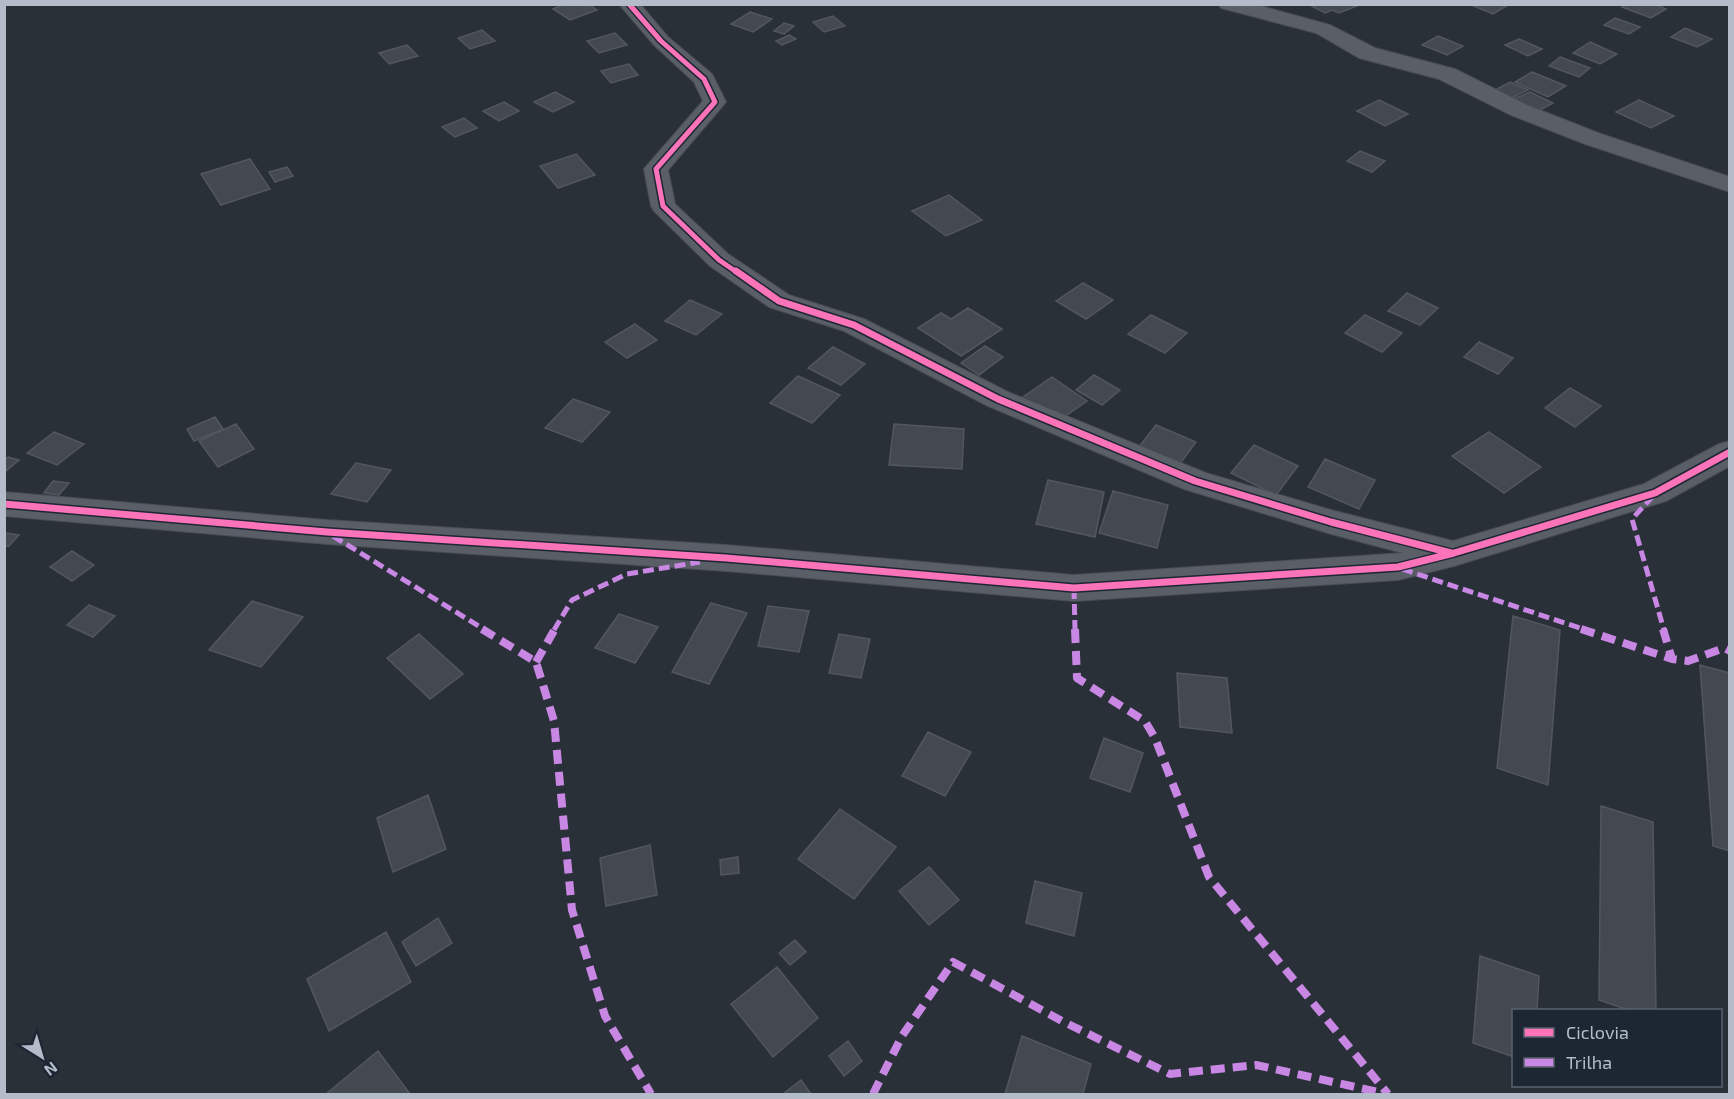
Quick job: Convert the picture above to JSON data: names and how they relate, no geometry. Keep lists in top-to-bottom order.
{
  "legend": ["Ciclovia", "Trilha"],
  "north": "bottom right"
}
